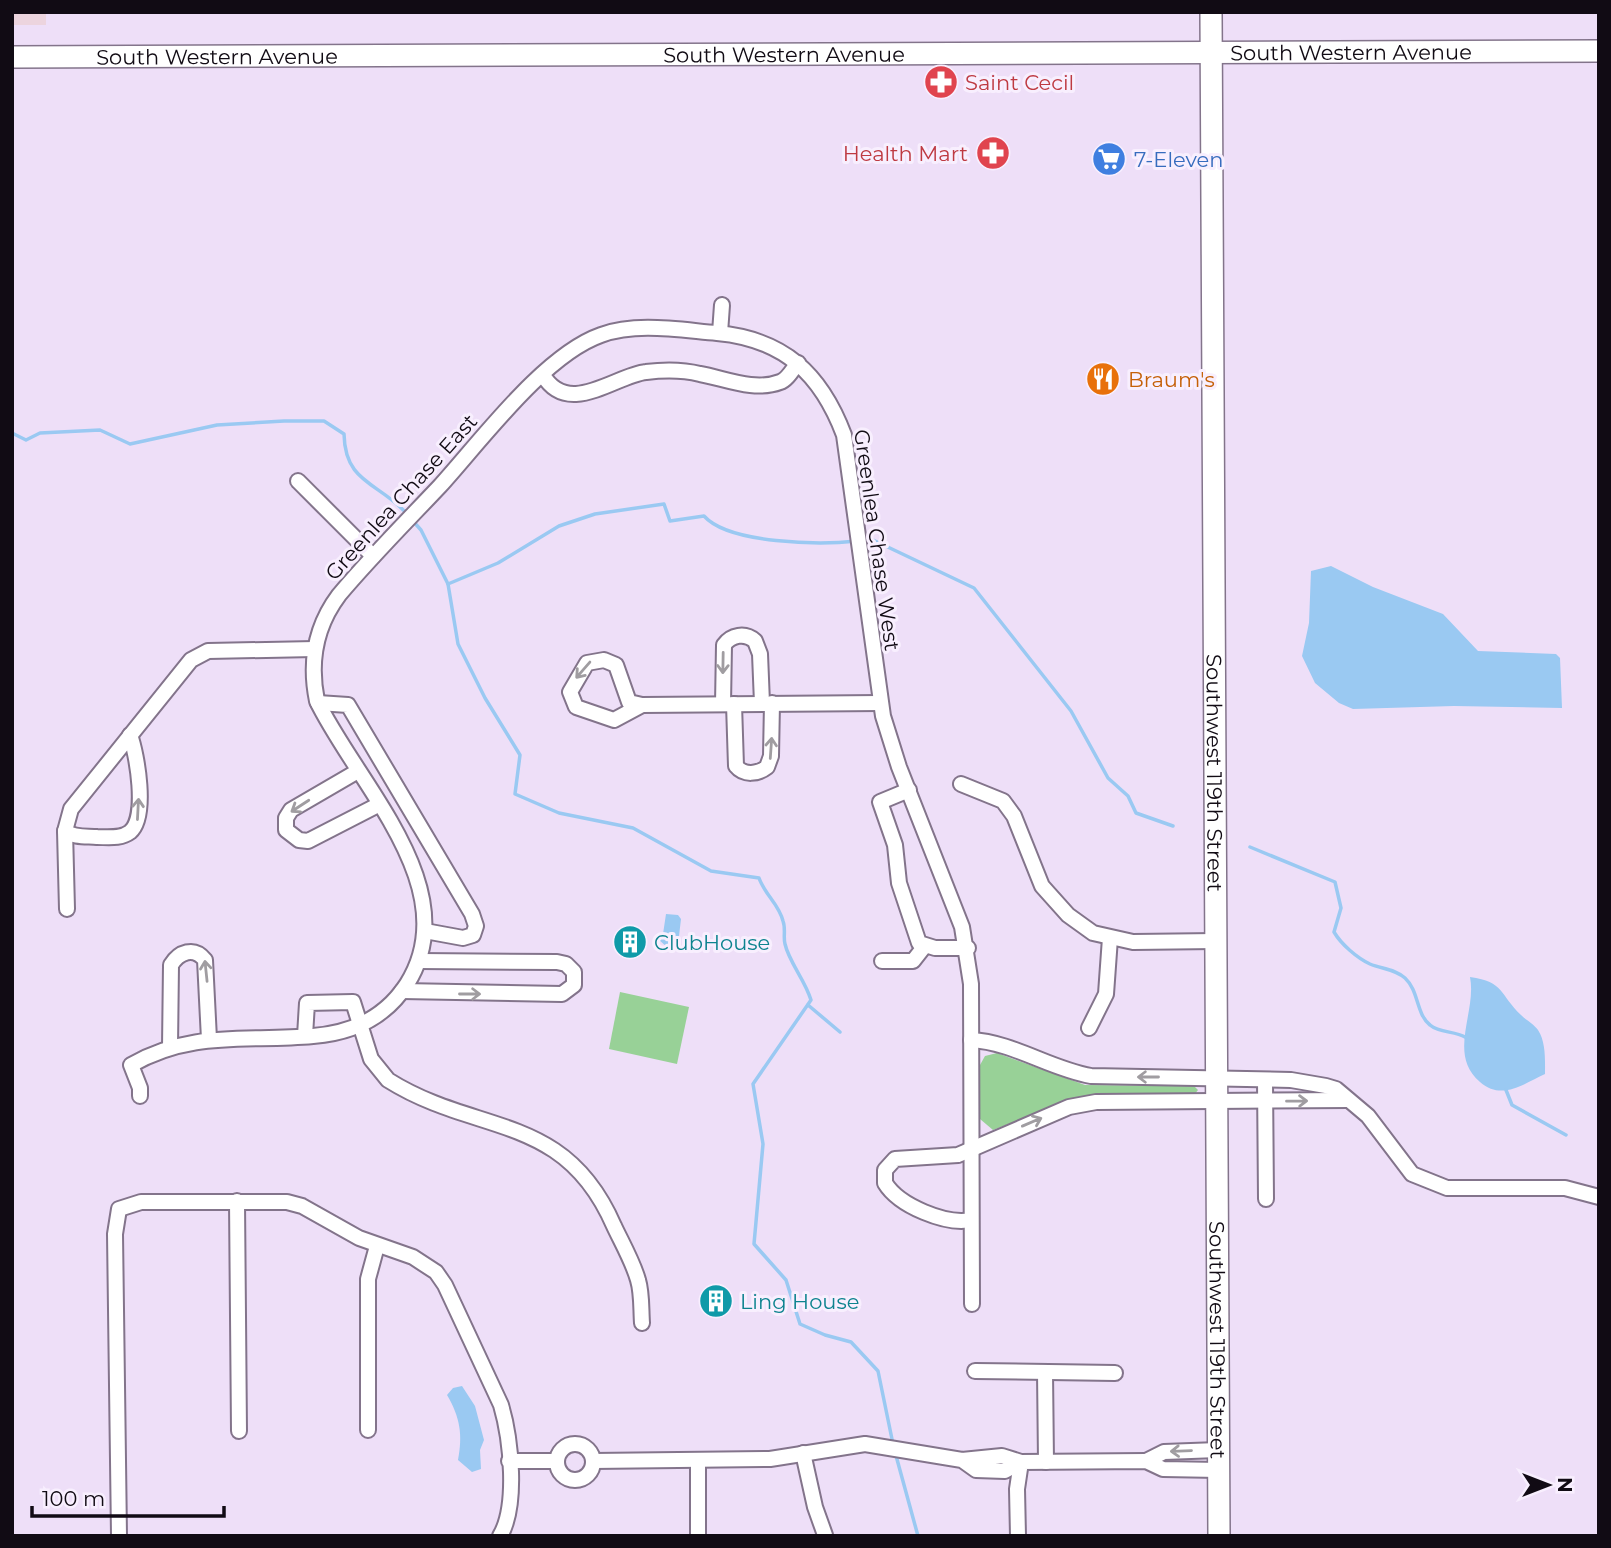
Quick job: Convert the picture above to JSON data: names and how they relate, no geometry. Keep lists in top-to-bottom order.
{
  "streets": {
    "main road": ["South Western Avenue", "Southwest 119th Street"],
    "street": ["Greenlea Chase East", "Greenlea Chase West"]
  },
  "crossings": [
    ["South Western Avenue", "Southwest 119th Street"],
    ["Greenlea Chase East", "Greenlea Chase West"]
  ],
  "places": {
    "pharmacy": ["Saint Cecil", "Health Mart"],
    "supermarket": ["7-Eleven"],
    "restaurant": ["Braum's"],
    "building": ["ClubHouse", "Ling House"]
  },
  "scale_bar": "100 m",
  "north": "right"
}
